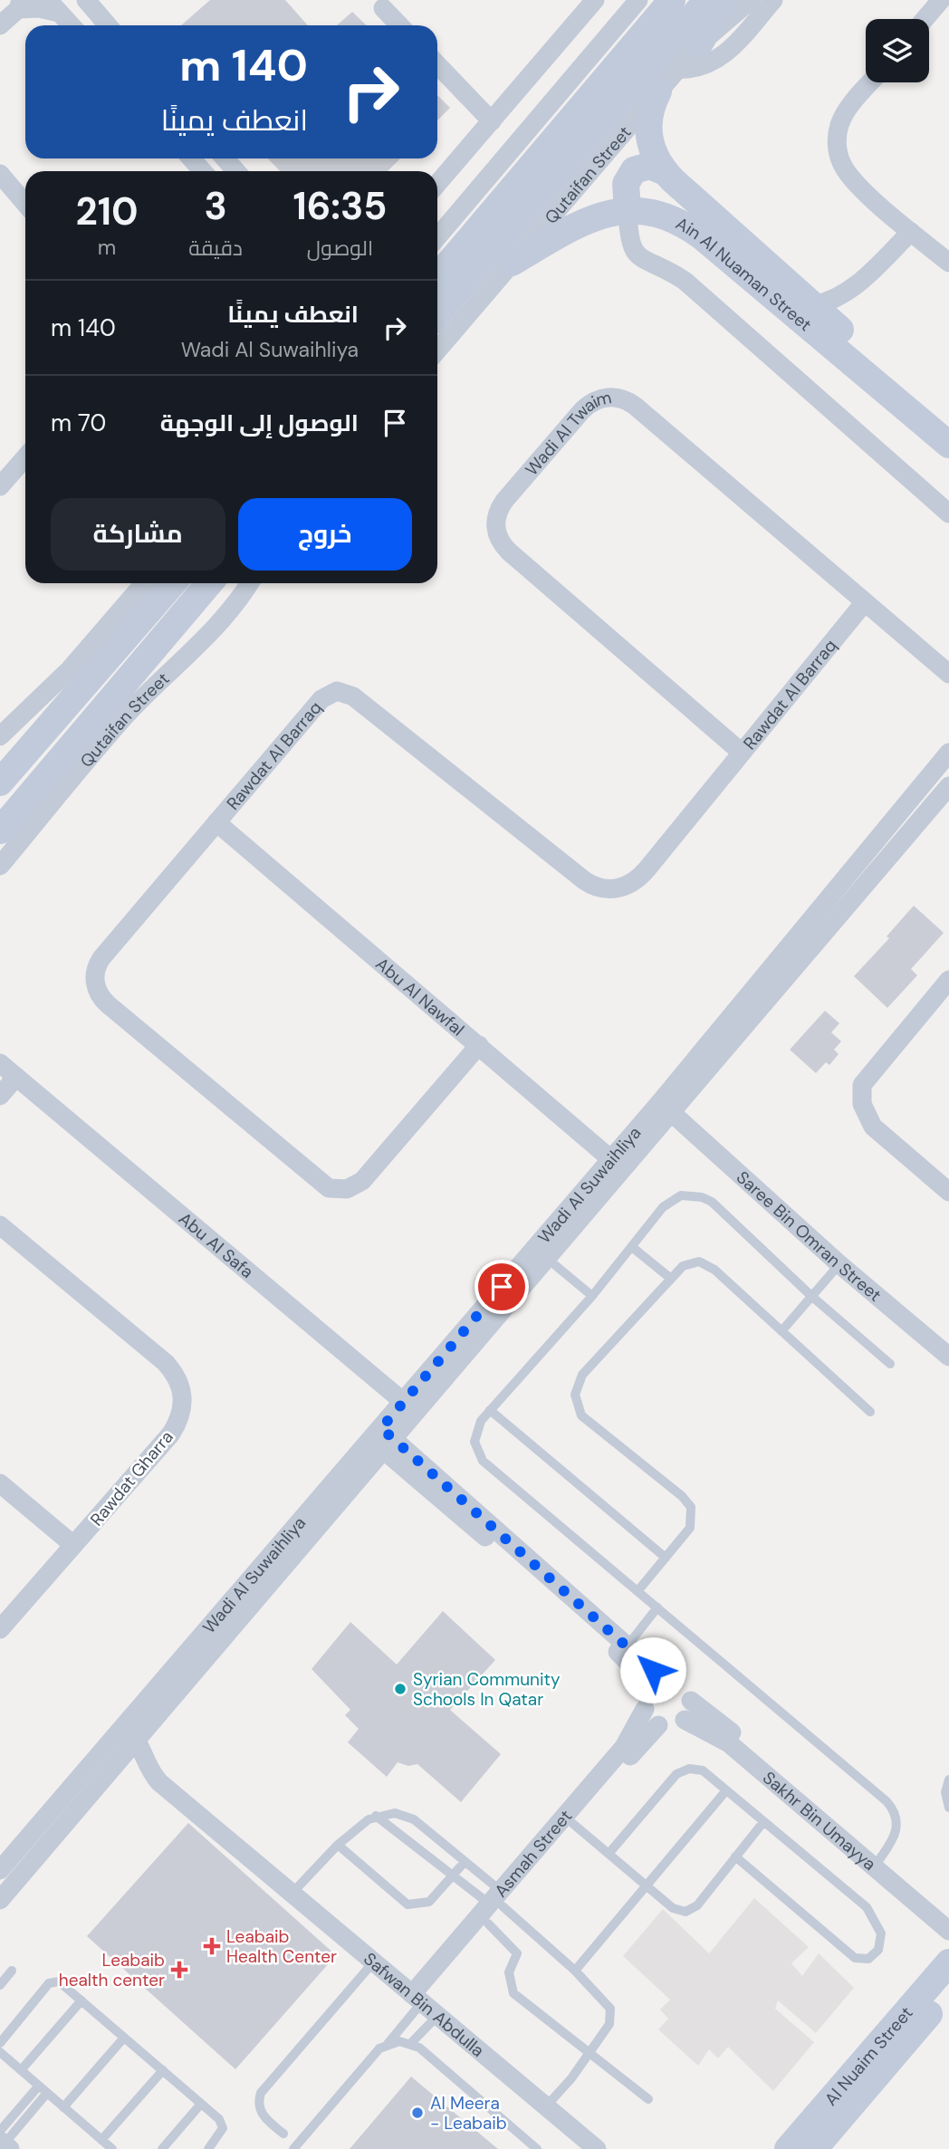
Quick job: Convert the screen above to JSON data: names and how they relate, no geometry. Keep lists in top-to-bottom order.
{
  "streets": {
    "street": [
      "Qutaifan Street",
      "Ain Al Nuaman Street",
      "Wadi Al Twaim",
      "Rawdat Al Barraq",
      "Abu Al Nawfal",
      "Wadi Al Suwaihliya",
      "Saree Bin Omran Street",
      "Abu Al Safa",
      "Rawdat Gharra",
      "Sakhr Bin Umayya",
      "Asmah Street",
      "Safwan Bin Abdulla",
      "Al Nuaim Street"
    ]
  },
  "crossings": [
    ["Qutaifan Street", "Ain Al Nuaman Street"],
    ["Wadi Al Twaim", "Rawdat Al Barraq"],
    ["Rawdat Al Barraq", "Abu Al Nawfal"],
    ["Abu Al Nawfal", "Wadi Al Suwaihliya"],
    ["Wadi Al Suwaihliya", "Saree Bin Omran Street"],
    ["Wadi Al Suwaihliya", "Abu Al Safa"],
    ["Wadi Al Suwaihliya", "Safwan Bin Abdulla"],
    ["Sakhr Bin Umayya", "Asmah Street"],
    ["Asmah Street", "Safwan Bin Abdulla"]
  ],
  "places": {
    "other": ["Syrian Community Schools In Qatar", "Al Meera - Leabaib"],
    "health": ["Leabaib Health Center", "Leabaib health center"]
  },
  "page": {
    "turn": ["140 m", "انعطف يمينًا"],
    "eta": [
      "16:35",
      "الوصول",
      "3",
      "دقيقة",
      "210",
      "m"
    ],
    "list": [
      {
        "name": "انعطف يمينًا",
        "note": "Wadi Al Suwaihliya",
        "value": "140 m"
      },
      {
        "name": "الوصول إلى الوجهة",
        "value": "70 m"
      }
    ],
    "buttons": ["خروج", "مشاركة"]
  }
}
